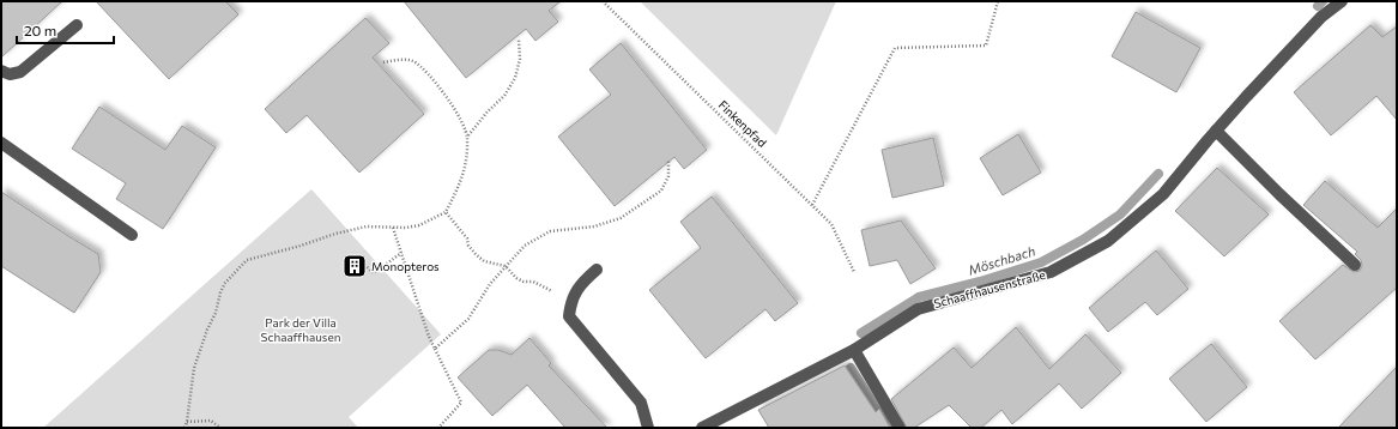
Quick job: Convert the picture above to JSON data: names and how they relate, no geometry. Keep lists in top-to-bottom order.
{
  "streets": {
    "street": ["Schaaffhausenstraße"],
    "path": ["Finkenpfad"]
  },
  "water": ["Möschbach"],
  "parks": ["Park der Villa Schaaffhausen"],
  "places": {
    "building": ["Monopteros"]
  },
  "scale_bar": "20 m"
}
